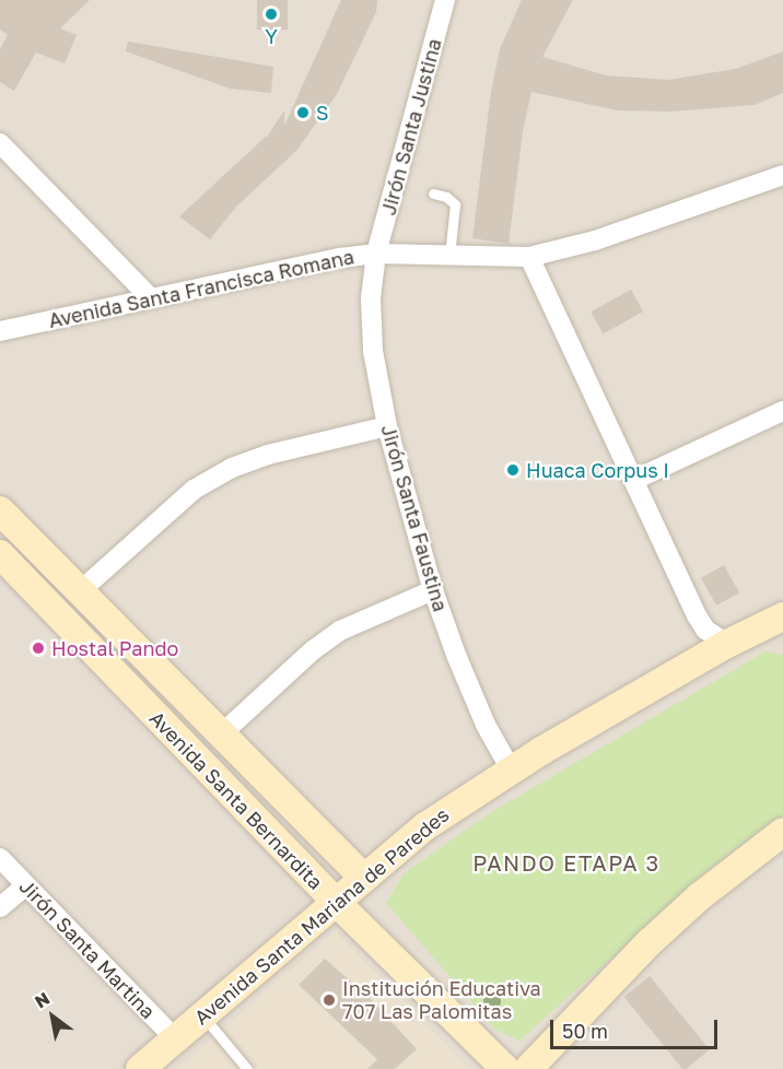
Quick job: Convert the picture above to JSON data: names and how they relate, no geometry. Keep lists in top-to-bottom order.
{
  "streets": {
    "main road": ["Avenida Santa Bernardita", "Avenida Santa Mariana de Paredes"],
    "street": [
      "Jirón Santa Justina",
      "Avenida Santa Francisca Romana",
      "Jirón Santa Faustina",
      "Jirón Santa Martina"
    ]
  },
  "crossings": [
    ["Jirón Santa Justina", "Avenida Santa Francisca Romana"],
    ["Jirón Santa Justina", "Jirón Santa Faustina"],
    ["Avenida Santa Francisca Romana", "Jirón Santa Faustina"],
    ["Jirón Santa Faustina", "Avenida Santa Mariana de Paredes"],
    ["Avenida Santa Bernardita", "Avenida Santa Mariana de Paredes"],
    ["Avenida Santa Mariana de Paredes", "Jirón Santa Martina"]
  ],
  "districts": ["PANDO ETAPA 3"],
  "places": [
    "Y",
    "S",
    "Huaca Corpus I",
    "Hostal Pando",
    "Institución Educativa 707 Las Palomitas"
  ],
  "scale_bar": "50 m",
  "north": "top left"
}
